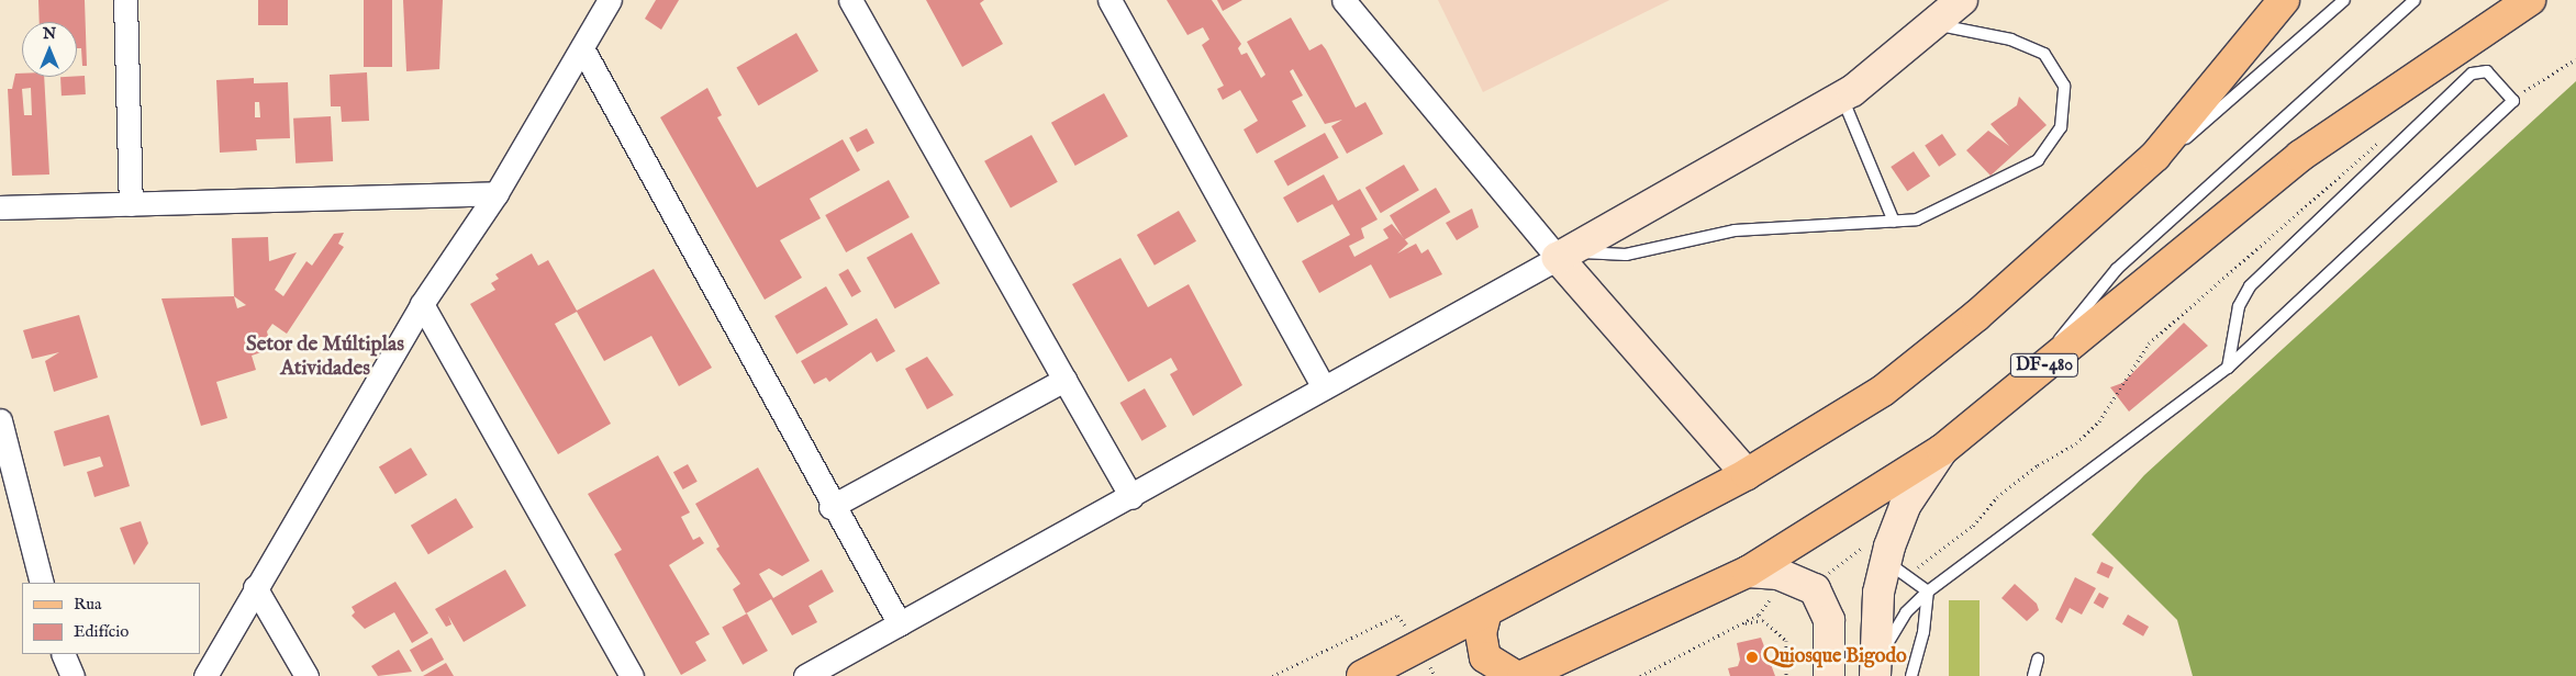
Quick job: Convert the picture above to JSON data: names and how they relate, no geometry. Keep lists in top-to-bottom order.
{
  "streets": {
    "main road": ["DF-480"]
  },
  "districts": ["Setor de Múltiplas Atividades"],
  "places": ["Quiosque Bigodo"],
  "legend": ["Rua", "Edifício"],
  "north": "top"
}
